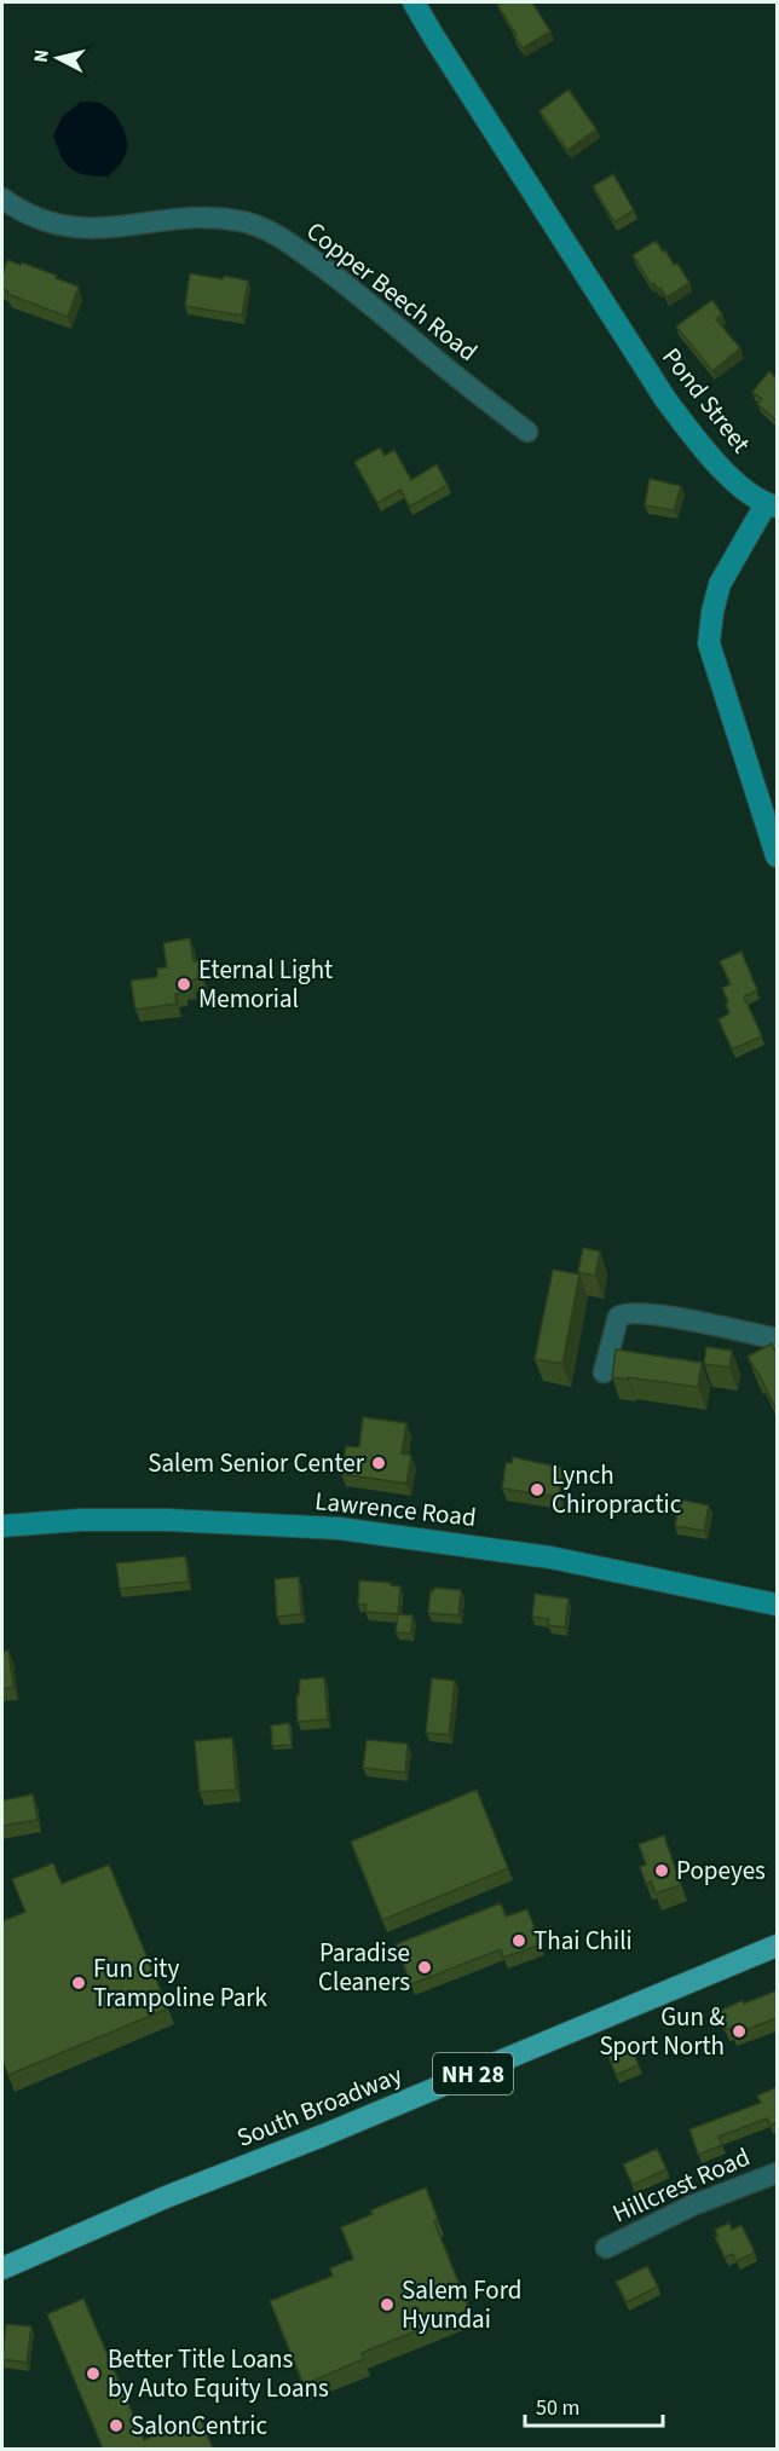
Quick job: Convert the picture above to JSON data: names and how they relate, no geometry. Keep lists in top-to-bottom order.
{
  "streets": {
    "main road": ["NH 28", "South Broadway"],
    "street": [
      "Copper Beech Road",
      "Pond Street",
      "Lawrence Road",
      "Hillcrest Road"
    ]
  },
  "places": [
    "Eternal Light Memorial",
    "Salem Senior Center",
    "Lynch Chiropractic",
    "Popeyes",
    "Thai Chili",
    "Paradise Cleaners",
    "Fun City Trampoline Park",
    "Gun & Sport North",
    "Salem Ford Hyundai",
    "Better Title Loans by Auto Equity Loans",
    "SalonCentric"
  ],
  "scale_bar": "50 m",
  "north": "left"
}
